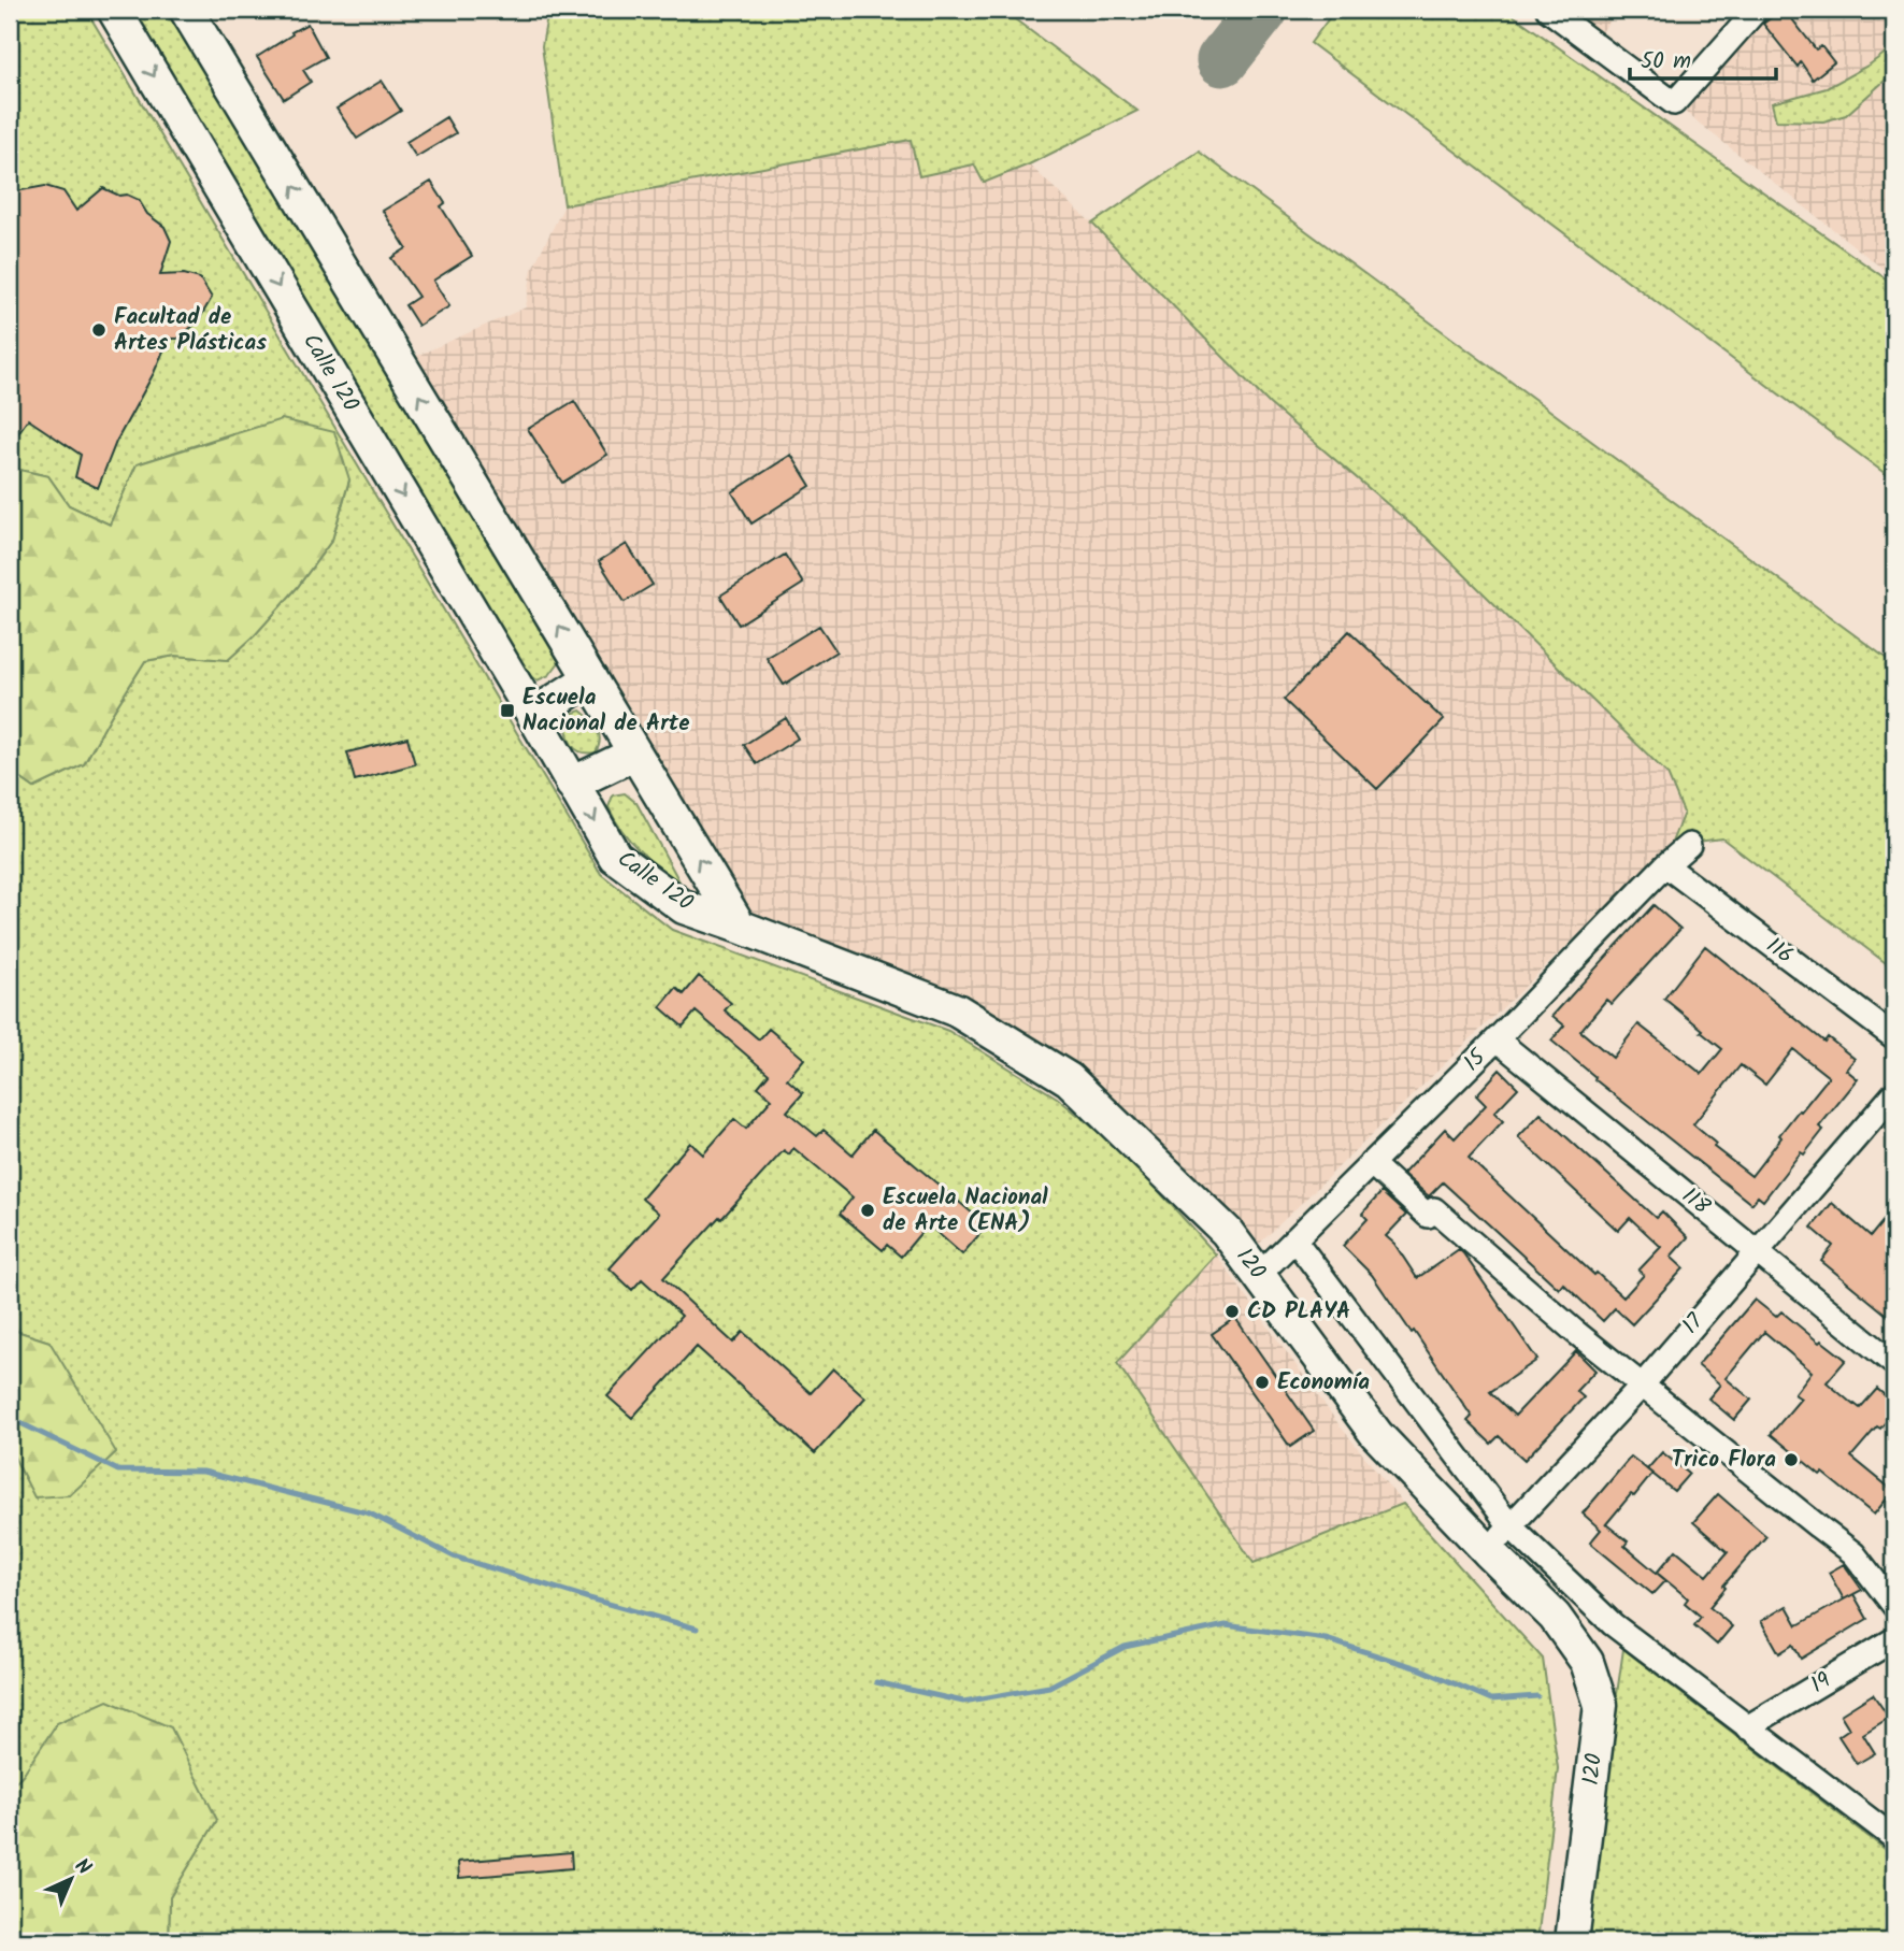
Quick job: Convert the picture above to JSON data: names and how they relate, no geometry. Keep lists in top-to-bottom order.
{
  "streets": {
    "main road": ["Calle 120", "120"],
    "street": [
      "116",
      "15",
      "118",
      "17",
      "19"
    ]
  },
  "crossings": [
    ["Calle 120", "120"],
    ["116", "15"],
    ["15", "118"],
    ["15", "120"],
    ["118", "17"],
    ["120", "17"]
  ],
  "places": {
    "other": [
      "Facultad de Artes Plásticas",
      "Escuela Nacional de Arte (ENA)",
      "CD PLAYA",
      "Economía",
      "Trico Flora"
    ],
    "transit": ["Escuela Nacional de Arte"]
  },
  "scale_bar": "50 m",
  "north": "top right"
}
